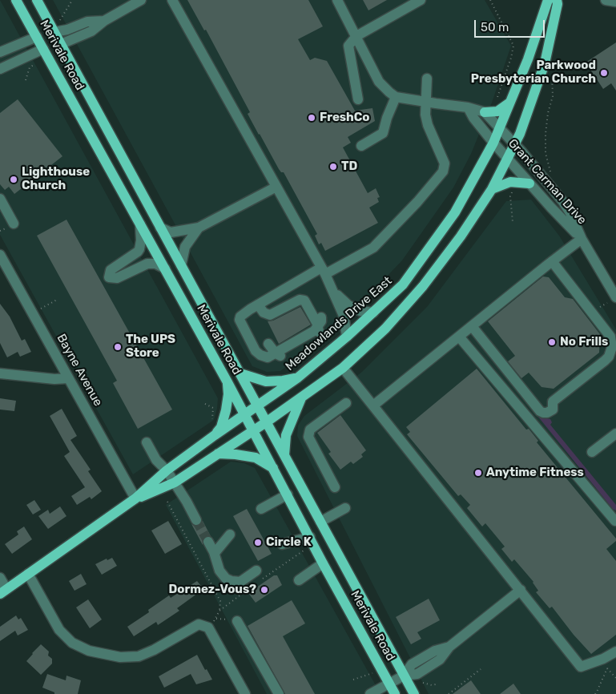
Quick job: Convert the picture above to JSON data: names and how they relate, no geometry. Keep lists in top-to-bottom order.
{
  "streets": {
    "main road": ["Merivale Road", "Meadowlands Drive East"],
    "street": ["Grant Carman Drive", "Bayne Avenue"]
  },
  "crossings": [
    ["Merivale Road", "Meadowlands Drive East"],
    ["Grant Carman Drive", "Meadowlands Drive East"],
    ["Meadowlands Drive East", "Bayne Avenue"]
  ],
  "places": [
    "Parkwood Presbyterian Church",
    "FreshCo",
    "TD",
    "Lighthouse Church",
    "No Frills",
    "The UPS Store",
    "Anytime Fitness",
    "Circle K",
    "Dormez-Vous?"
  ],
  "scale_bar": "50 m"
}
